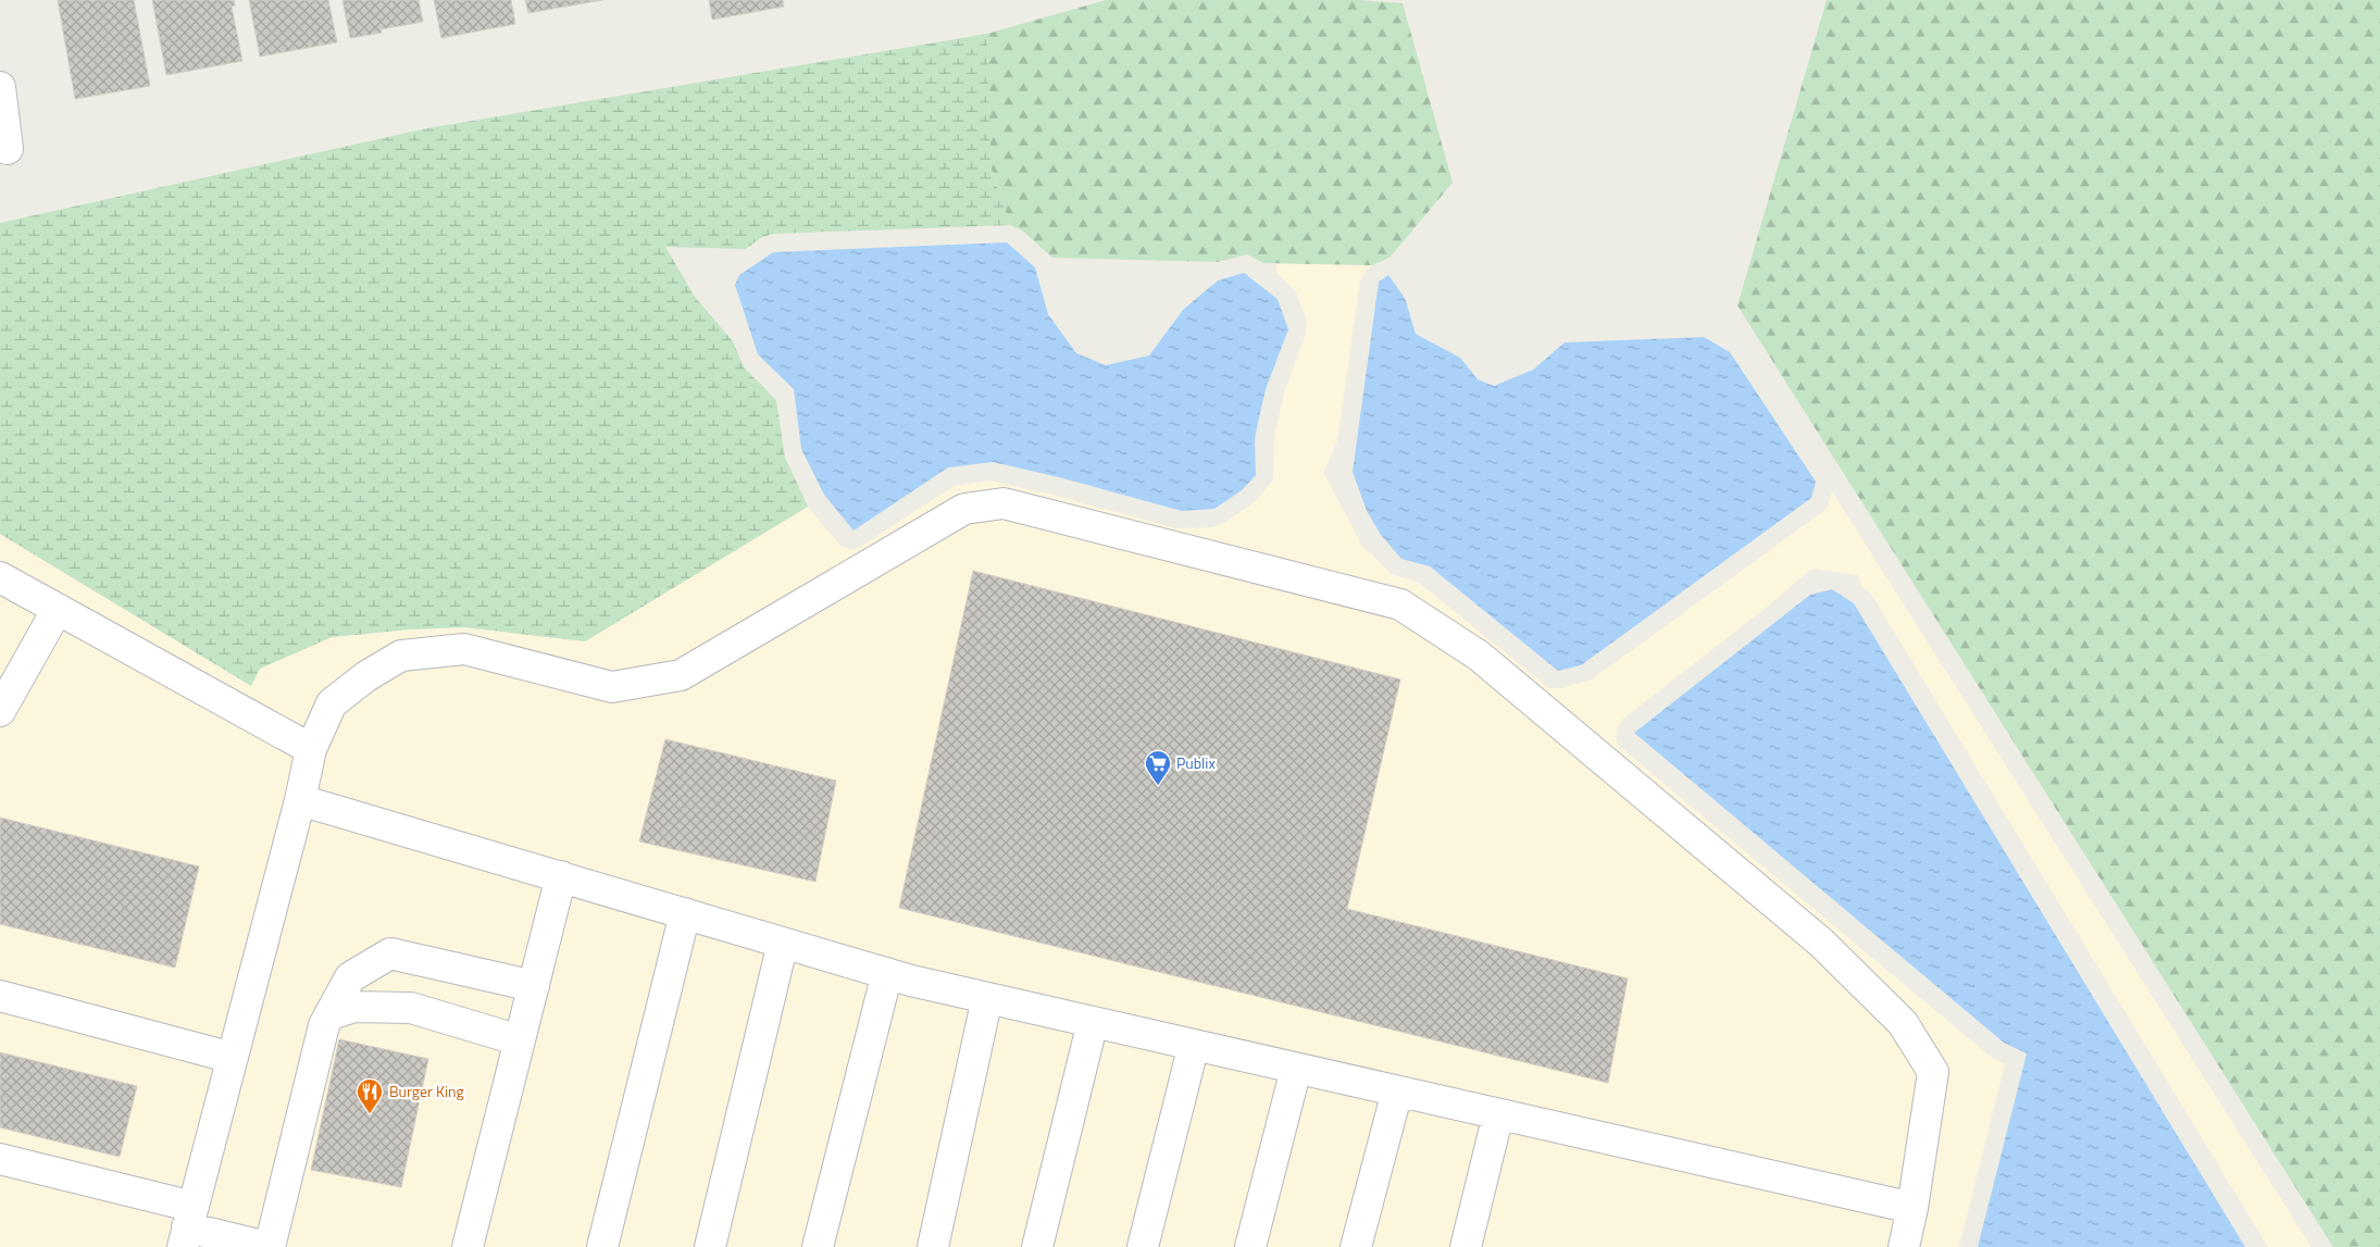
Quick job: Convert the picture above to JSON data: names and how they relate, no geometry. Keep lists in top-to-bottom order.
{
  "places": {
    "supermarket": ["Publix"],
    "restaurant": ["Burger King"]
  }
}
